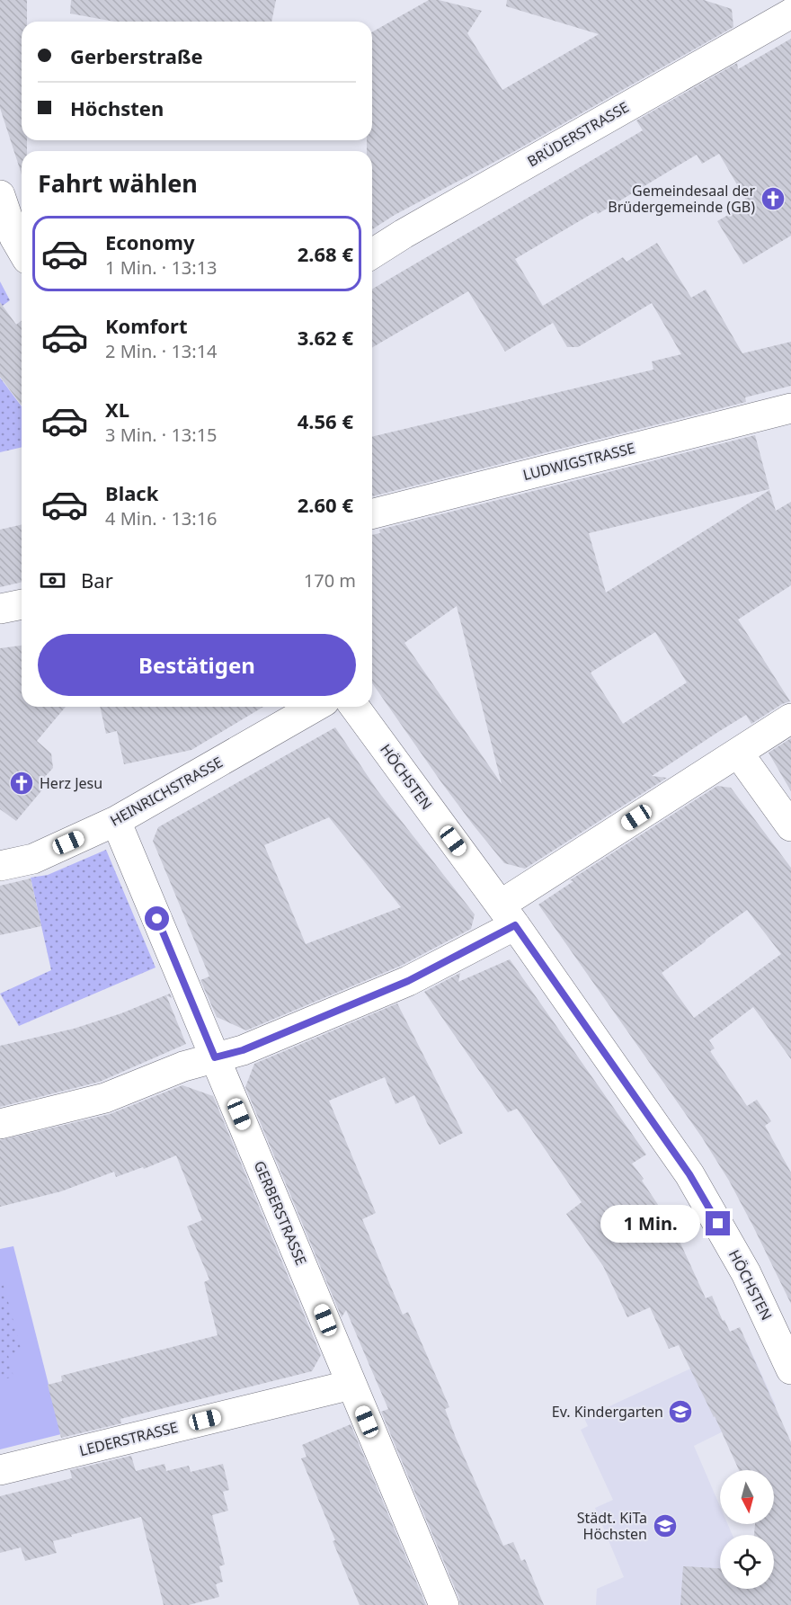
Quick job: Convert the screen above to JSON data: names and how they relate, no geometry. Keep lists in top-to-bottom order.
{
  "streets": {
    "street": [
      "BRÜDERSTRASSE",
      "LUDWIGSTRASSE",
      "HÖCHSTEN",
      "HEINRICHSTRASSE",
      "GERBERSTRASSE",
      "LEDERSTRASSE"
    ]
  },
  "crossings": [
    ["HEINRICHSTRASSE", "GERBERSTRASSE"],
    ["GERBERSTRASSE", "LEDERSTRASSE"]
  ],
  "places": {
    "church": ["Gemeindesaal der Brüdergemeinde (GB)", "Herz Jesu"],
    "school or university": ["Ev. Kindergarten", "Städt. KiTa Höchsten"]
  },
  "north": "bottom",
  "page": {
    "banner": ["Gerberstraße", "Höchsten"],
    "heading": "Fahrt wählen",
    "list": [
      {
        "name": "Economy",
        "note": "1 Min. · 13:13",
        "value": "2.68 €"
      },
      {
        "name": "Komfort",
        "note": "2 Min. · 13:14",
        "value": "3.62 €"
      },
      {
        "name": "XL",
        "note": "3 Min. · 13:15",
        "value": "4.56 €"
      },
      {
        "name": "Black",
        "note": "4 Min. · 13:16",
        "value": "2.60 €"
      }
    ],
    "pay": ["Bar", "170 m"],
    "buttons": "Bestätigen",
    "bubble": "1 Min."
  }
}
